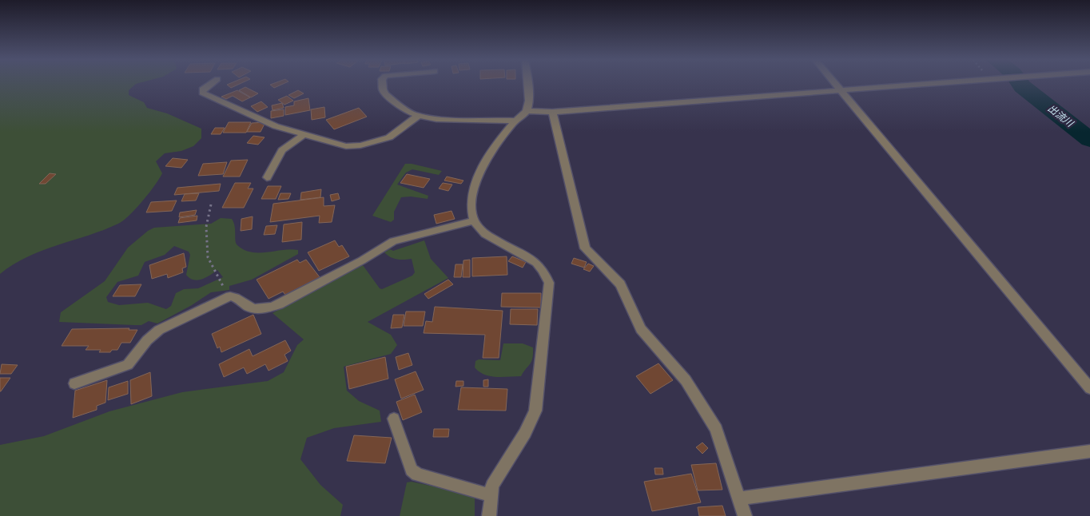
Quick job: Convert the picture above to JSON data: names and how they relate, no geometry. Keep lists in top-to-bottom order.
{
  "water": ["出流川"]
}
